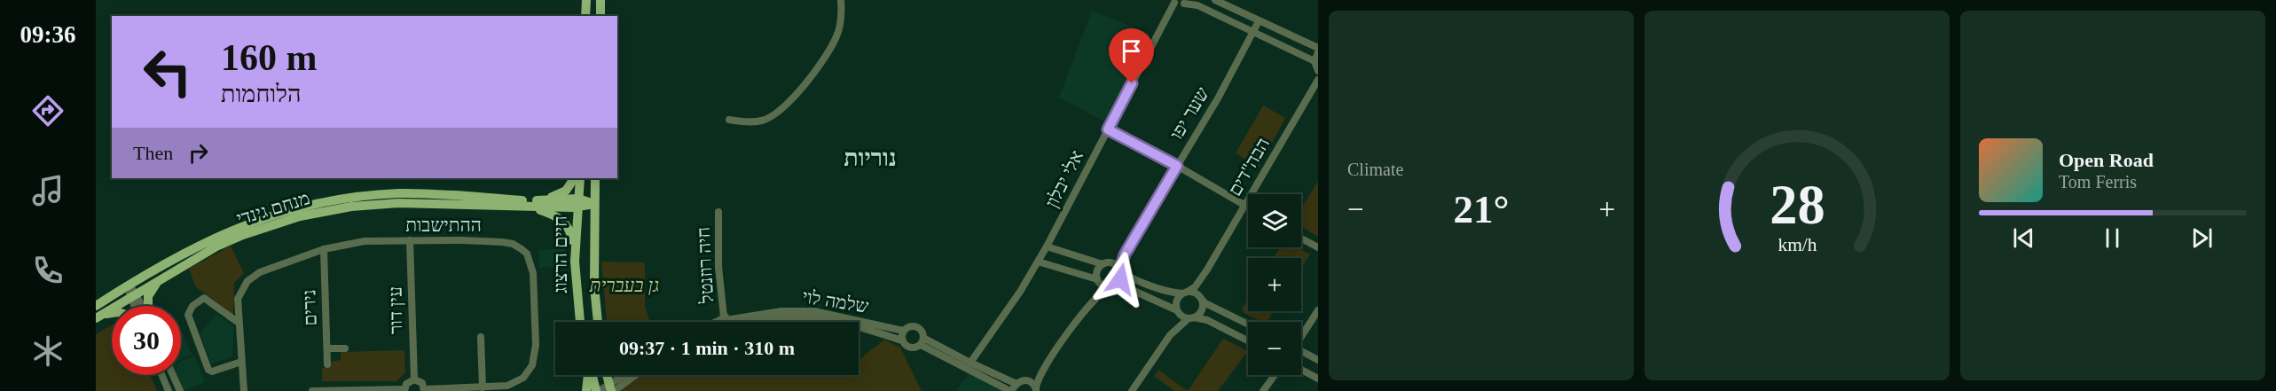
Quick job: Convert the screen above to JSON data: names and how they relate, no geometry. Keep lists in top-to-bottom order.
{
  "streets": {
    "main road": ["מנחם גינדי", "חיים הרצוג"],
    "street": [
      "שער יפו",
      "הבה\"דים",
      "אלי יבלון",
      "ההתישבות",
      "חיה רוזנטל",
      "שלמה לוי",
      "נירים",
      "עין דור"
    ]
  },
  "crossings": [
    ["מנחם גינדי", "חיים הרצוג"],
    ["ההתישבות", "נירים"],
    ["ההתישבות", "עין דור"]
  ],
  "districts": ["נוריות"],
  "parks": ["גן בעברית"],
  "page": {
    "tabs": "09:36",
    "tile": "Climate",
    "turn": ["160 m", "הלוחמות"],
    "then": "Then",
    "song": ["Open Road", "Tom Ferris"],
    "heat": ["−", "21°", "+"],
    "map_buttons": ["+", "−"],
    "limit": "30",
    "trip": "09:37 · 1 min · 310 m",
    "gauge": ["28", "km/h"]
  }
}
